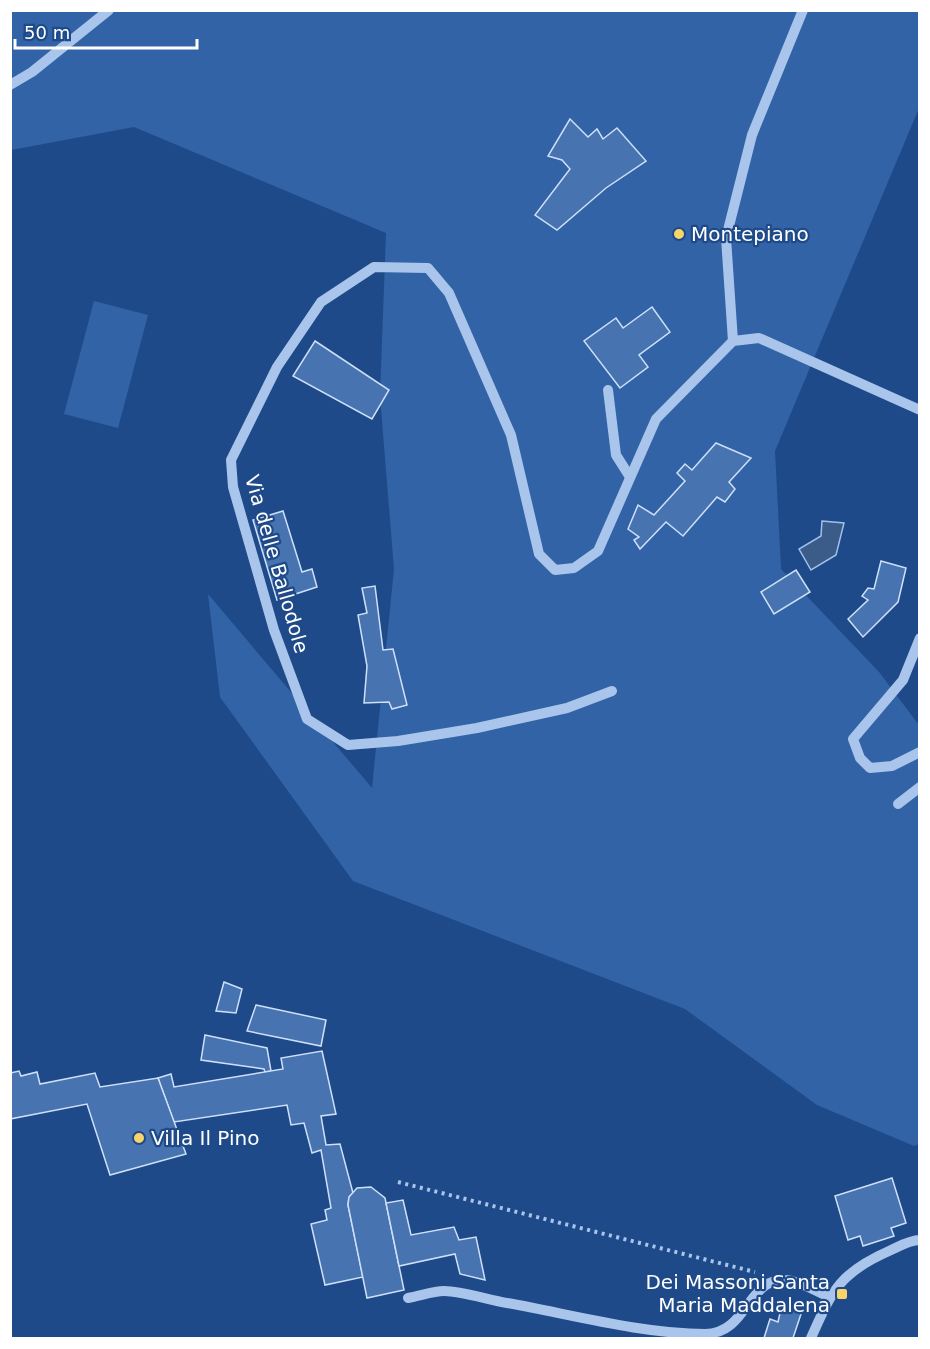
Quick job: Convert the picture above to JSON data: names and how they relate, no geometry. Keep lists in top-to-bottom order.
{
  "streets": {
    "street": ["Via delle Ballodole"]
  },
  "places": {
    "other": ["Montepiano", "Villa Il Pino"],
    "transit": ["Dei Massoni Santa Maria Maddalena"]
  },
  "scale_bar": "50 m"
}
